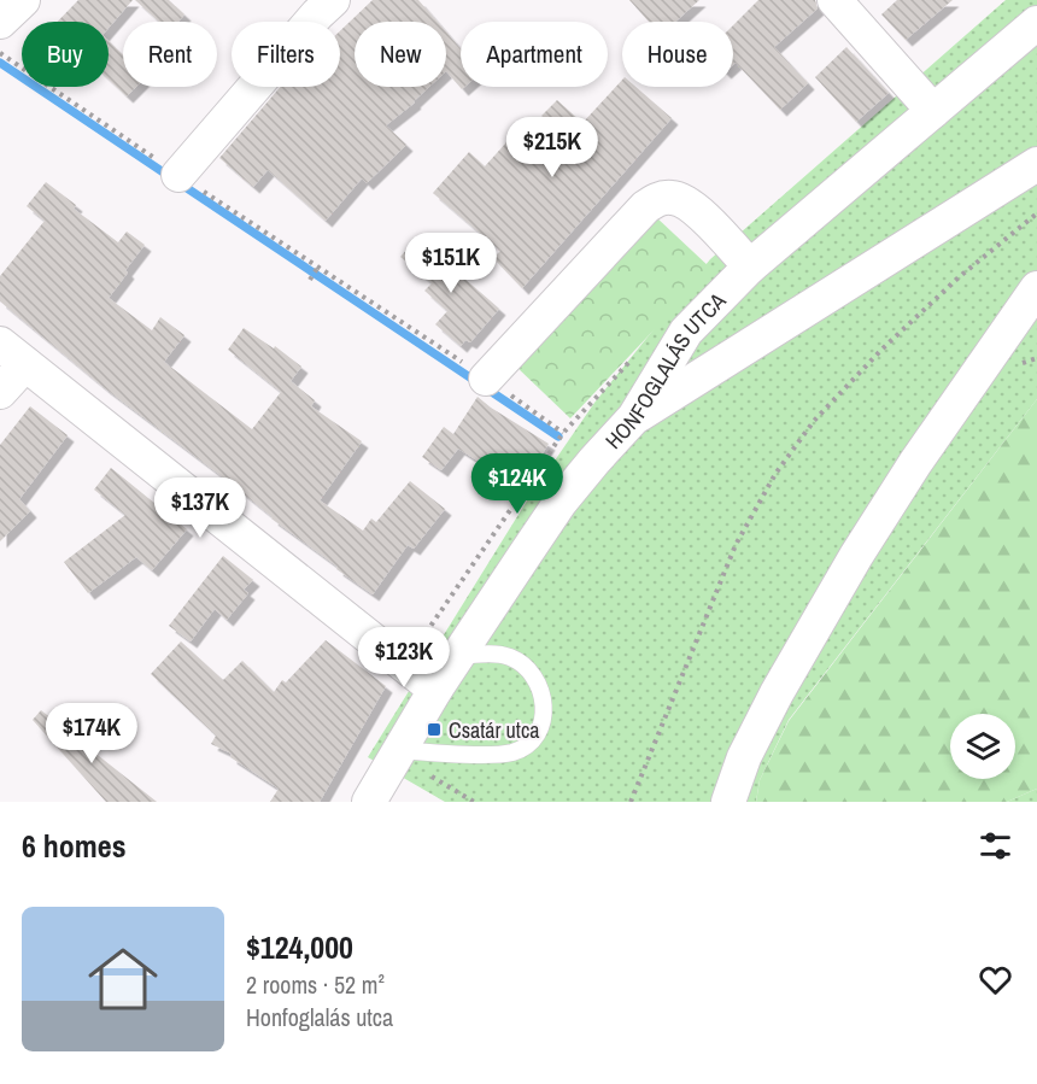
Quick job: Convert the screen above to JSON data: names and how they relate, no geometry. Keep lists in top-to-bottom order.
{
  "streets": {
    "street": ["HONFOGLALÁS UTCA"]
  },
  "places": {
    "transit": ["Csatár utca"]
  },
  "page": {
    "chip": [
      "Buy",
      "Rent",
      "Filters",
      "New",
      "Apartment",
      "House"
    ],
    "price": [
      "$215K",
      "$151K",
      "$124K",
      "$137K",
      "$123K",
      "$174K"
    ],
    "heading": "6 homes",
    "list": [
      {
        "name": "$124,000",
        "note": "2 rooms · 52 m² · Honfoglalás utca"
      }
    ]
  }
}
